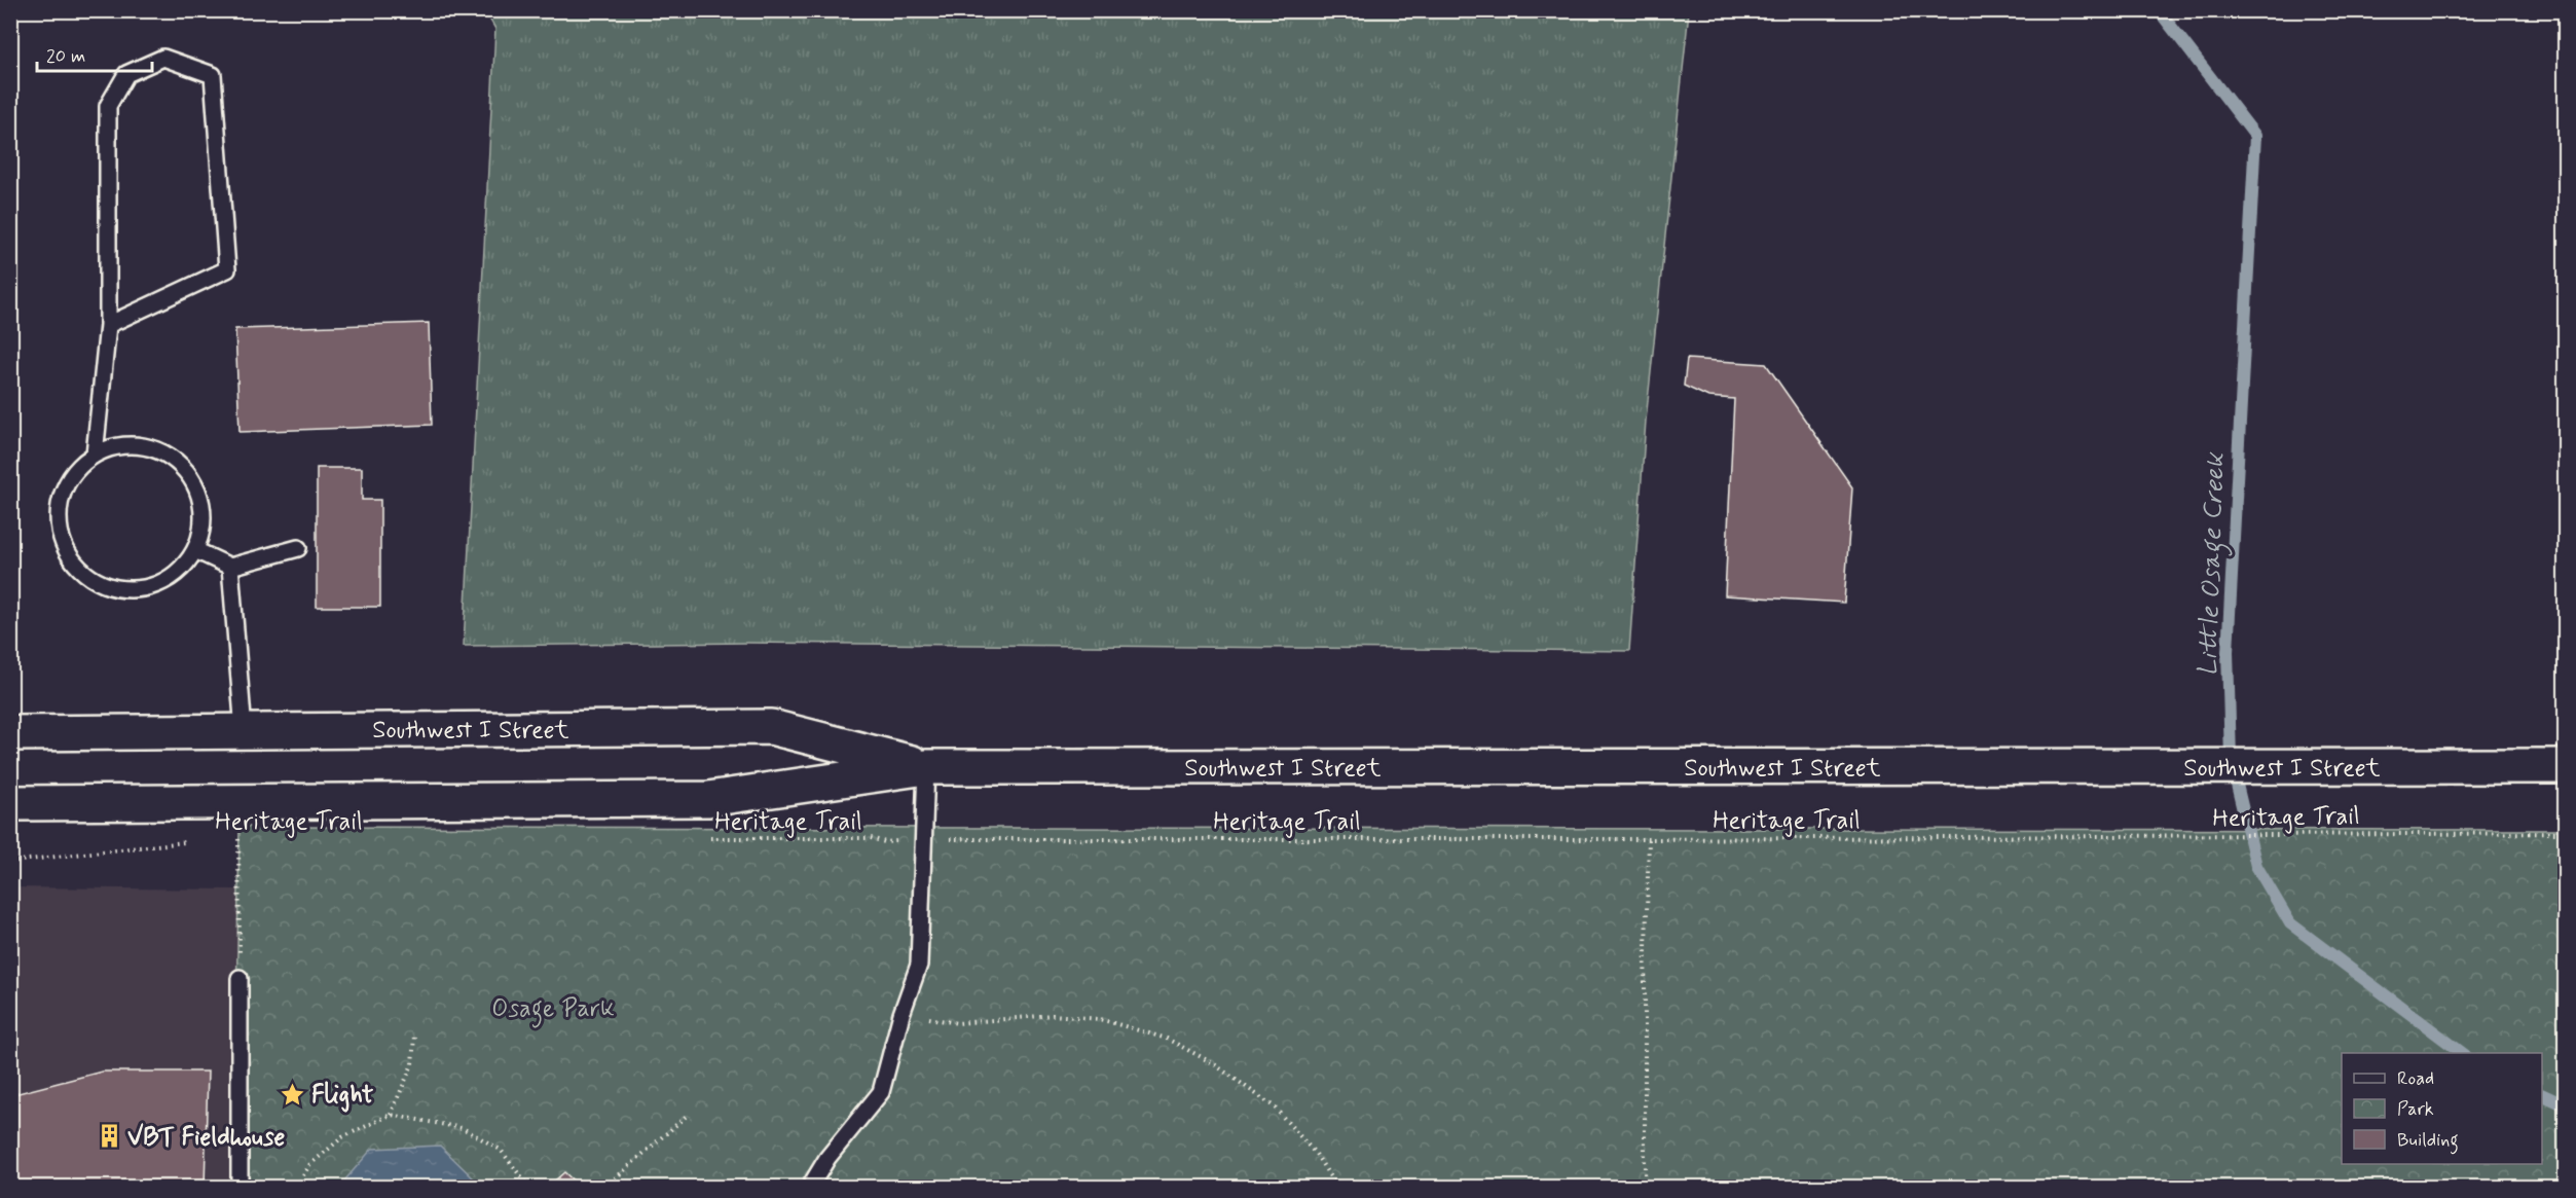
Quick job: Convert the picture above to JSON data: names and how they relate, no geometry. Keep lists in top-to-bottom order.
{
  "streets": {
    "main road": ["Southwest I Street"],
    "path": ["Heritage Trail"]
  },
  "water": ["Little Osage Creek"],
  "parks": ["Osage Park"],
  "places": {
    "place": ["Flight"],
    "building": ["VBT Fieldhouse"]
  },
  "legend": ["Road", "Park", "Building"],
  "scale_bar": "20 m"
}
